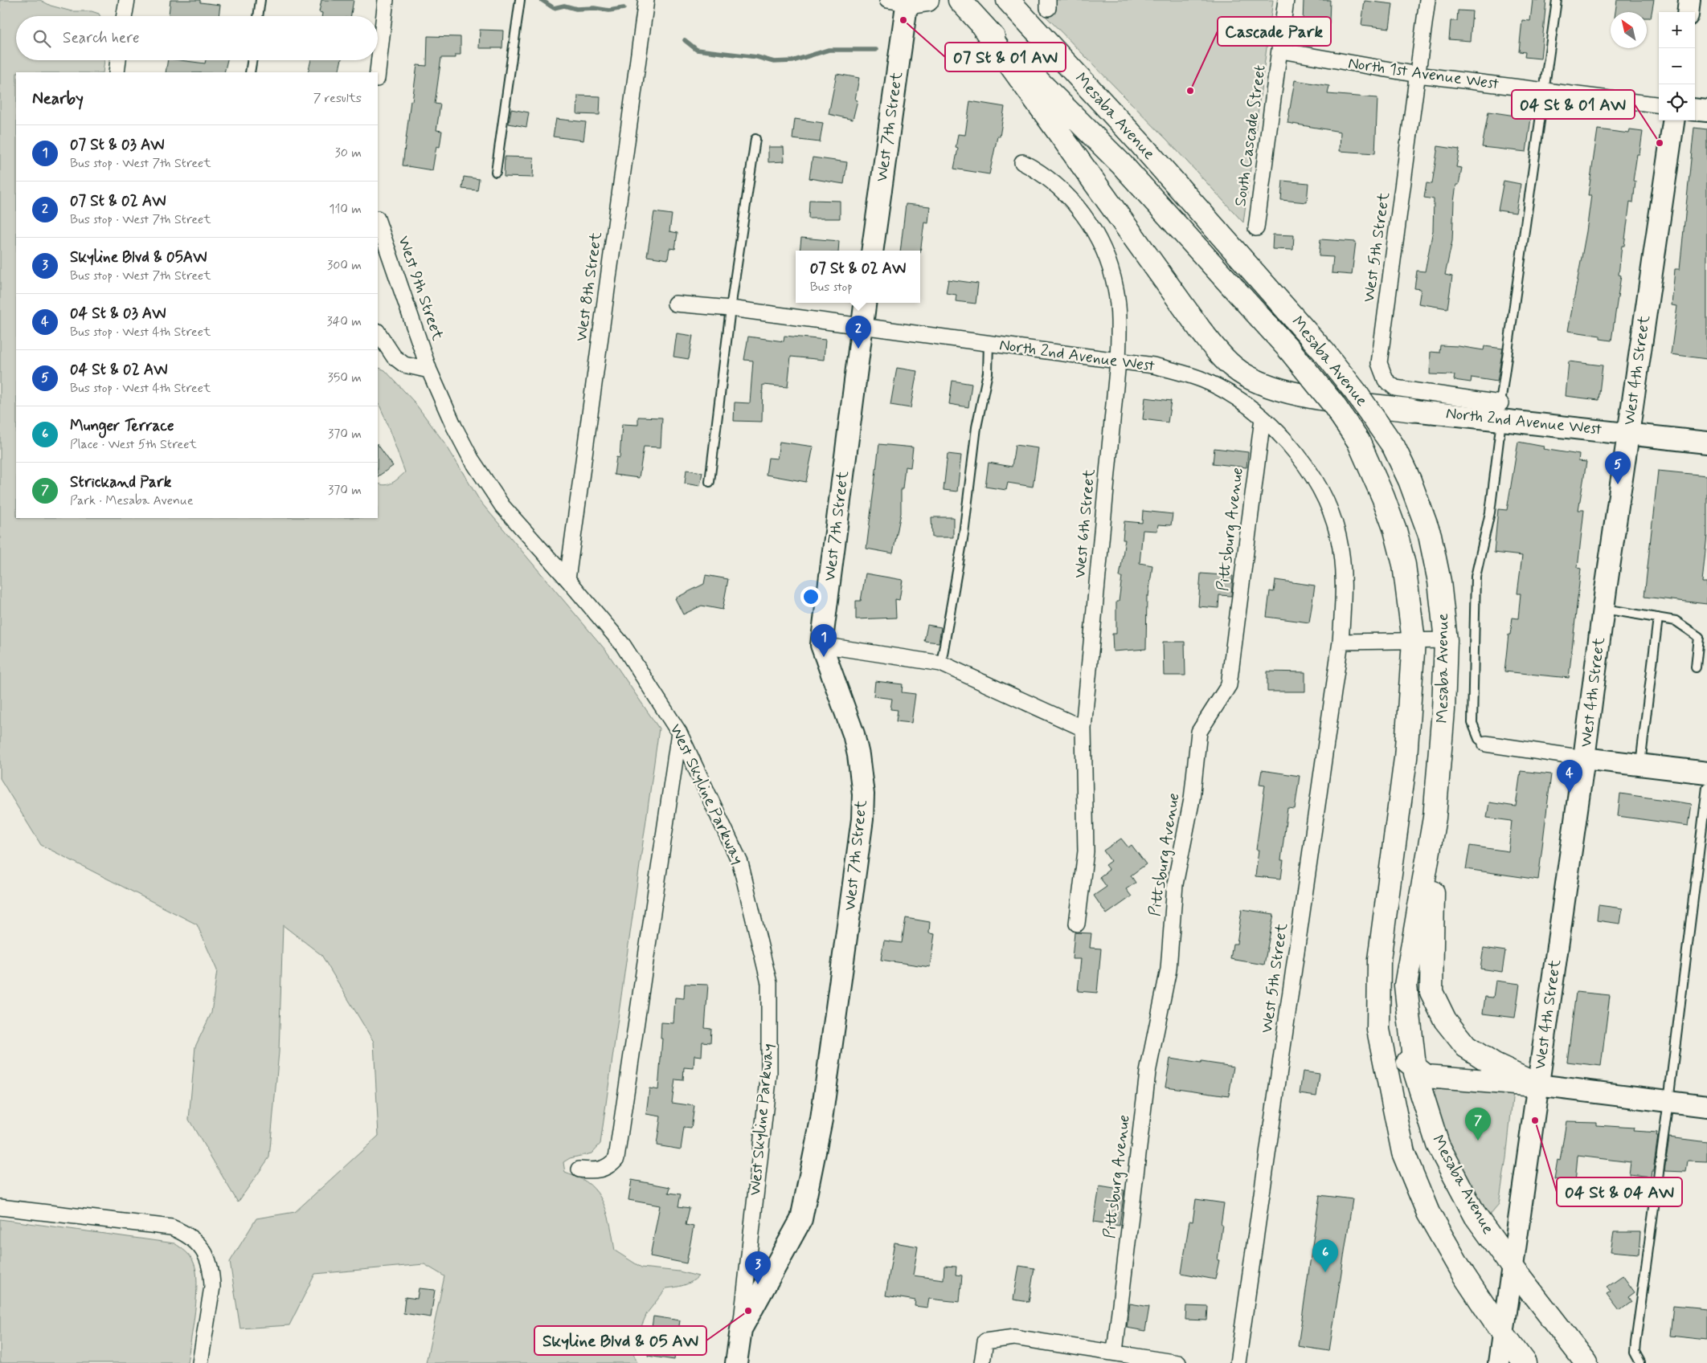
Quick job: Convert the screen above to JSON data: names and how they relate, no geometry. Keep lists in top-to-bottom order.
{
  "streets": {
    "highway": ["Mesaba Avenue"],
    "street": [
      "North 1st Avenue West",
      "West 7th Street",
      "South Cascade Street",
      "West 5th Street",
      "West 8th Street",
      "West 9th Street",
      "North 2nd Avenue West",
      "West 4th Street",
      "West 6th Street",
      "Pittsburg Avenue",
      "West Skyline Parkway"
    ]
  },
  "crossings": [
    ["North 1st Avenue West", "South Cascade Street"],
    ["North 1st Avenue West", "West 5th Street"],
    ["Mesaba Avenue", "West 4th Street"],
    ["West 7th Street", "North 2nd Avenue West"],
    ["West 7th Street", "West Skyline Parkway"],
    ["West 5th Street", "North 2nd Avenue West"],
    ["West 8th Street", "West Skyline Parkway"],
    ["West 9th Street", "West Skyline Parkway"],
    ["North 2nd Avenue West", "West 4th Street"],
    ["North 2nd Avenue West", "West 6th Street"],
    ["North 2nd Avenue West", "Pittsburg Avenue"]
  ],
  "places": [
    "07 St & 01 AW",
    "Cascade Park",
    "04 St & 01 AW",
    "04 St & 04 AW",
    "Skyline Blvd & 05 AW"
  ],
  "north": "top left",
  "page": {
    "map_buttons": ["+", "−"],
    "search": "Search here",
    "heading": ["Nearby", "7 results"],
    "list": [
      {
        "mark": "1",
        "name": "07 St & 03 AW",
        "note": "Bus stop · West 7th Street",
        "value": "30 m"
      },
      {
        "mark": "2",
        "name": "07 St & 02 AW",
        "note": "Bus stop · West 7th Street",
        "value": "110 m"
      },
      {
        "mark": "3",
        "name": "Skyline Blvd & 05AW",
        "note": "Bus stop · West 7th Street",
        "value": "300 m"
      },
      {
        "mark": "4",
        "name": "04 St & 03 AW",
        "note": "Bus stop · West 4th Street",
        "value": "340 m"
      },
      {
        "mark": "5",
        "name": "04 St & 02 AW",
        "note": "Bus stop · West 4th Street",
        "value": "350 m"
      },
      {
        "mark": "6",
        "name": "Munger Terrace",
        "note": "Place · West 5th Street",
        "value": "370 m"
      },
      {
        "mark": "7",
        "name": "Strickand Park",
        "note": "Park · Mesaba Avenue",
        "value": "370 m"
      }
    ],
    "popup": ["07 St & 02 AW", "Bus stop"],
    "pins": [
      "2",
      "5",
      "1",
      "4",
      "7",
      "6",
      "3"
    ]
  }
}
